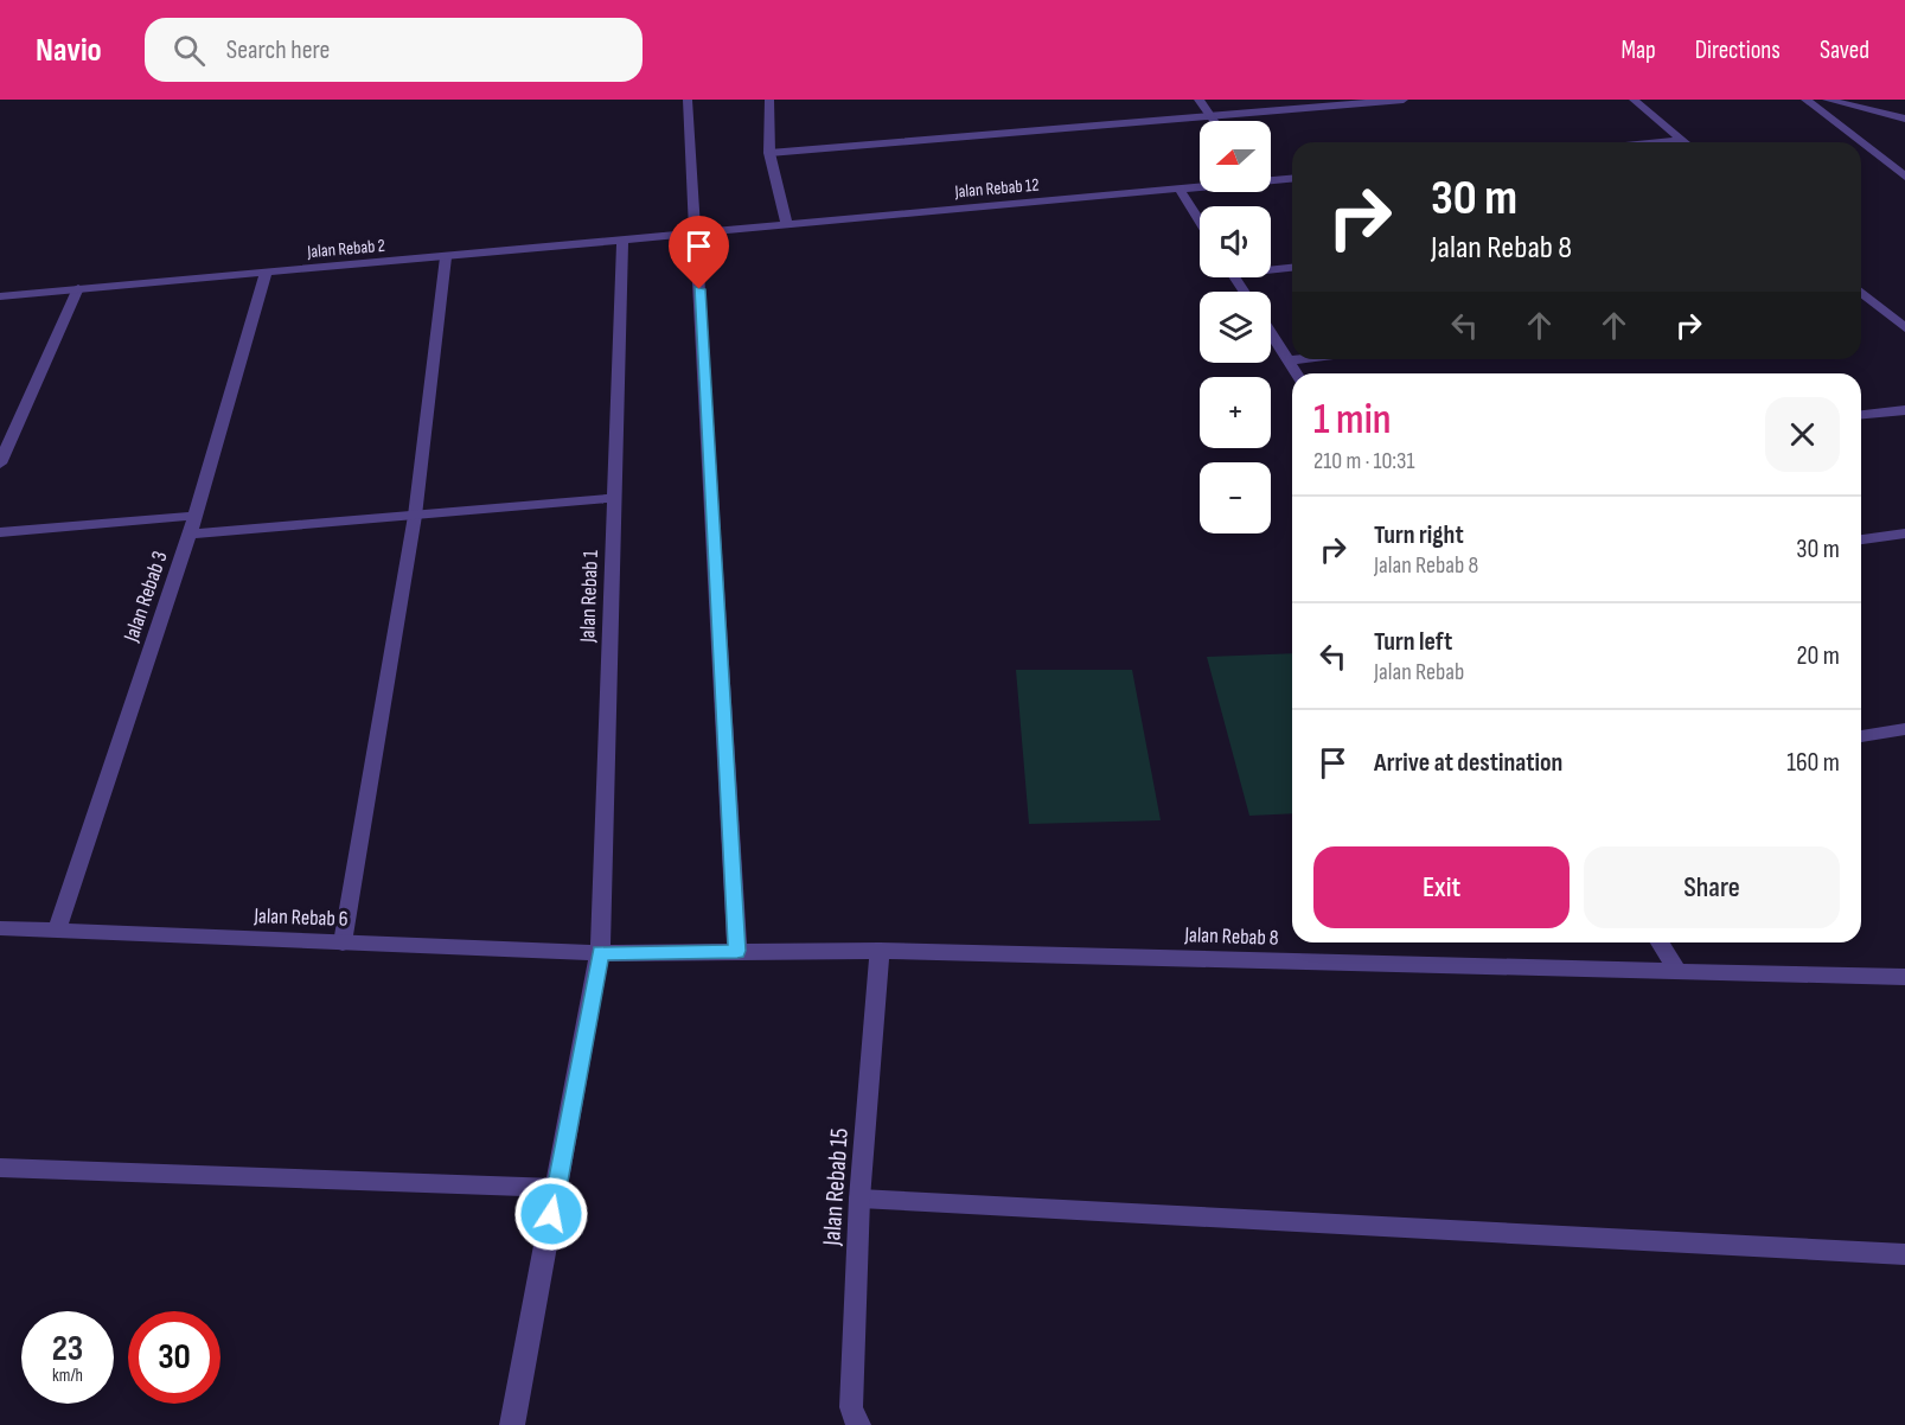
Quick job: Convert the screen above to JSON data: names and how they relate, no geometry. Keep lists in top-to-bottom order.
{
  "streets": {
    "street": [
      "Jalan Rebab 12",
      "Jalan Rebab 2",
      "Jalan Rebab 3",
      "Jalan Rebab 1",
      "Jalan Rebab 6",
      "Jalan Rebab 8",
      "Jalan Rebab 15"
    ]
  },
  "crossings": [
    ["Jalan Rebab 12", "Jalan Rebab 2"],
    ["Jalan Rebab 2", "Jalan Rebab 3"],
    ["Jalan Rebab 2", "Jalan Rebab 1"],
    ["Jalan Rebab 3", "Jalan Rebab 6"],
    ["Jalan Rebab 1", "Jalan Rebab 6"],
    ["Jalan Rebab 1", "Jalan Rebab 8"],
    ["Jalan Rebab 6", "Jalan Rebab 8"],
    ["Jalan Rebab 8", "Jalan Rebab 15"]
  ],
  "north": "left",
  "page": {
    "header": "Navio",
    "search": "Search here",
    "nav": ["Map", "Directions", "Saved"],
    "map_buttons": ["+", "−"],
    "turn": ["30 m", "Jalan Rebab 8"],
    "heading": ["1 min", "210 m · 10:31"],
    "list": [
      {
        "name": "Turn right",
        "note": "Jalan Rebab 8",
        "value": "30 m"
      },
      {
        "name": "Turn left",
        "note": "Jalan Rebab",
        "value": "20 m"
      },
      {
        "name": "Arrive at destination",
        "value": "160 m"
      }
    ],
    "buttons": ["Exit", "Share"],
    "speed": "23 km/h",
    "limit": "30"
  }
}
